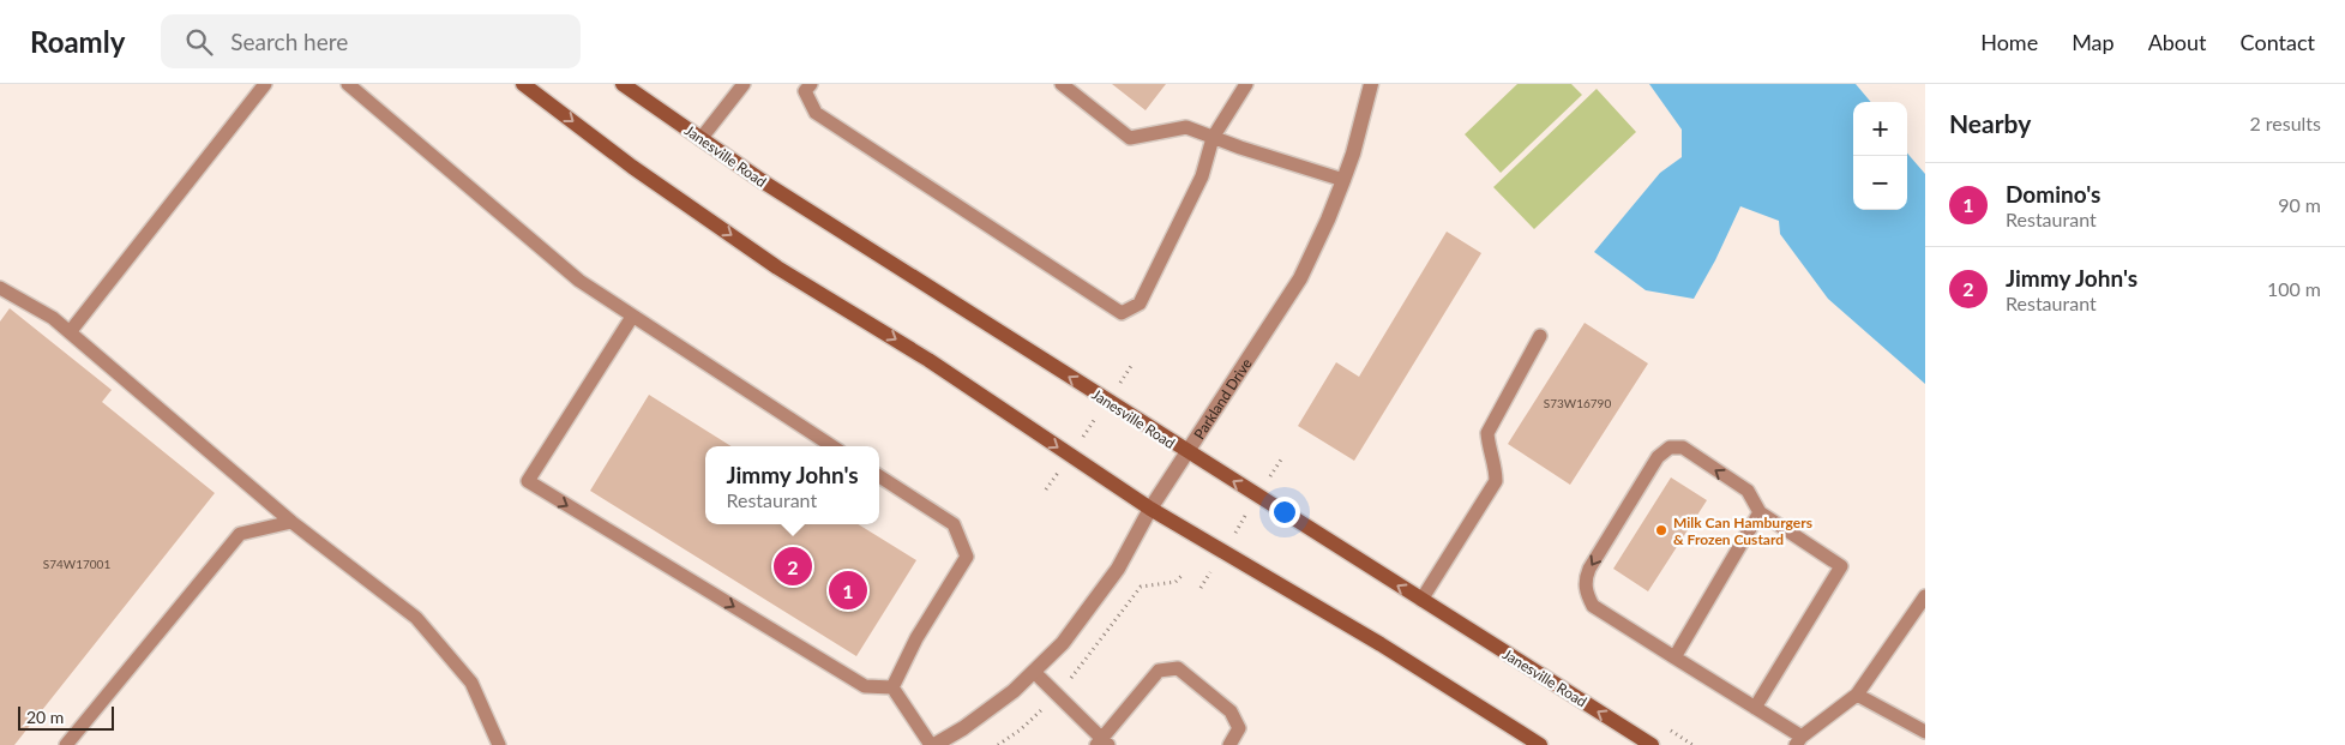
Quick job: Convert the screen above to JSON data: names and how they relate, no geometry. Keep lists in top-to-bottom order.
{
  "streets": {
    "main road": ["Janesville Road"],
    "street": ["Parkland Drive"]
  },
  "crossings": [
    ["Janesville Road", "Parkland Drive"]
  ],
  "places": ["Milk Can Hamburgers & Frozen Custard"],
  "house_numbers": ["S73W16790", "S74W17001"],
  "scale_bar": "20 m",
  "page": {
    "header": "Roamly",
    "search": "Search here",
    "nav": [
      "Home",
      "Map",
      "About",
      "Contact"
    ],
    "heading": ["Nearby", "2 results"],
    "map_buttons": ["+", "−"],
    "list": [
      {
        "mark": "1",
        "name": "Domino's",
        "note": "Restaurant",
        "value": "90 m"
      },
      {
        "mark": "2",
        "name": "Jimmy John's",
        "note": "Restaurant",
        "value": "100 m"
      }
    ],
    "popup": ["Jimmy John's", "Restaurant"],
    "pins": ["2", "1"],
    "scale": "20 m"
  }
}
